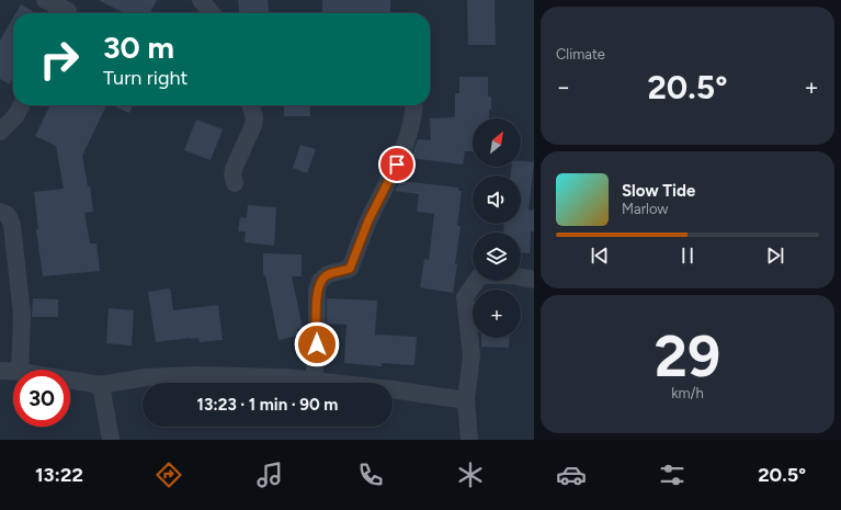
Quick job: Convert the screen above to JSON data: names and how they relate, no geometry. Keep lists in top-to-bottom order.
{
  "north": "top right",
  "page": {
    "tile": [
      "Climate",
      ["29", "km/h"]
    ],
    "turn": ["30 m", "Turn right"],
    "heat": ["−", "20.5°", "+"],
    "map_buttons": "+",
    "song": ["Slow Tide", "Marlow"],
    "limit": "30",
    "trip": "13:23 · 1 min · 90 m",
    "tabs": ["13:22", "20.5°"]
  }
}
